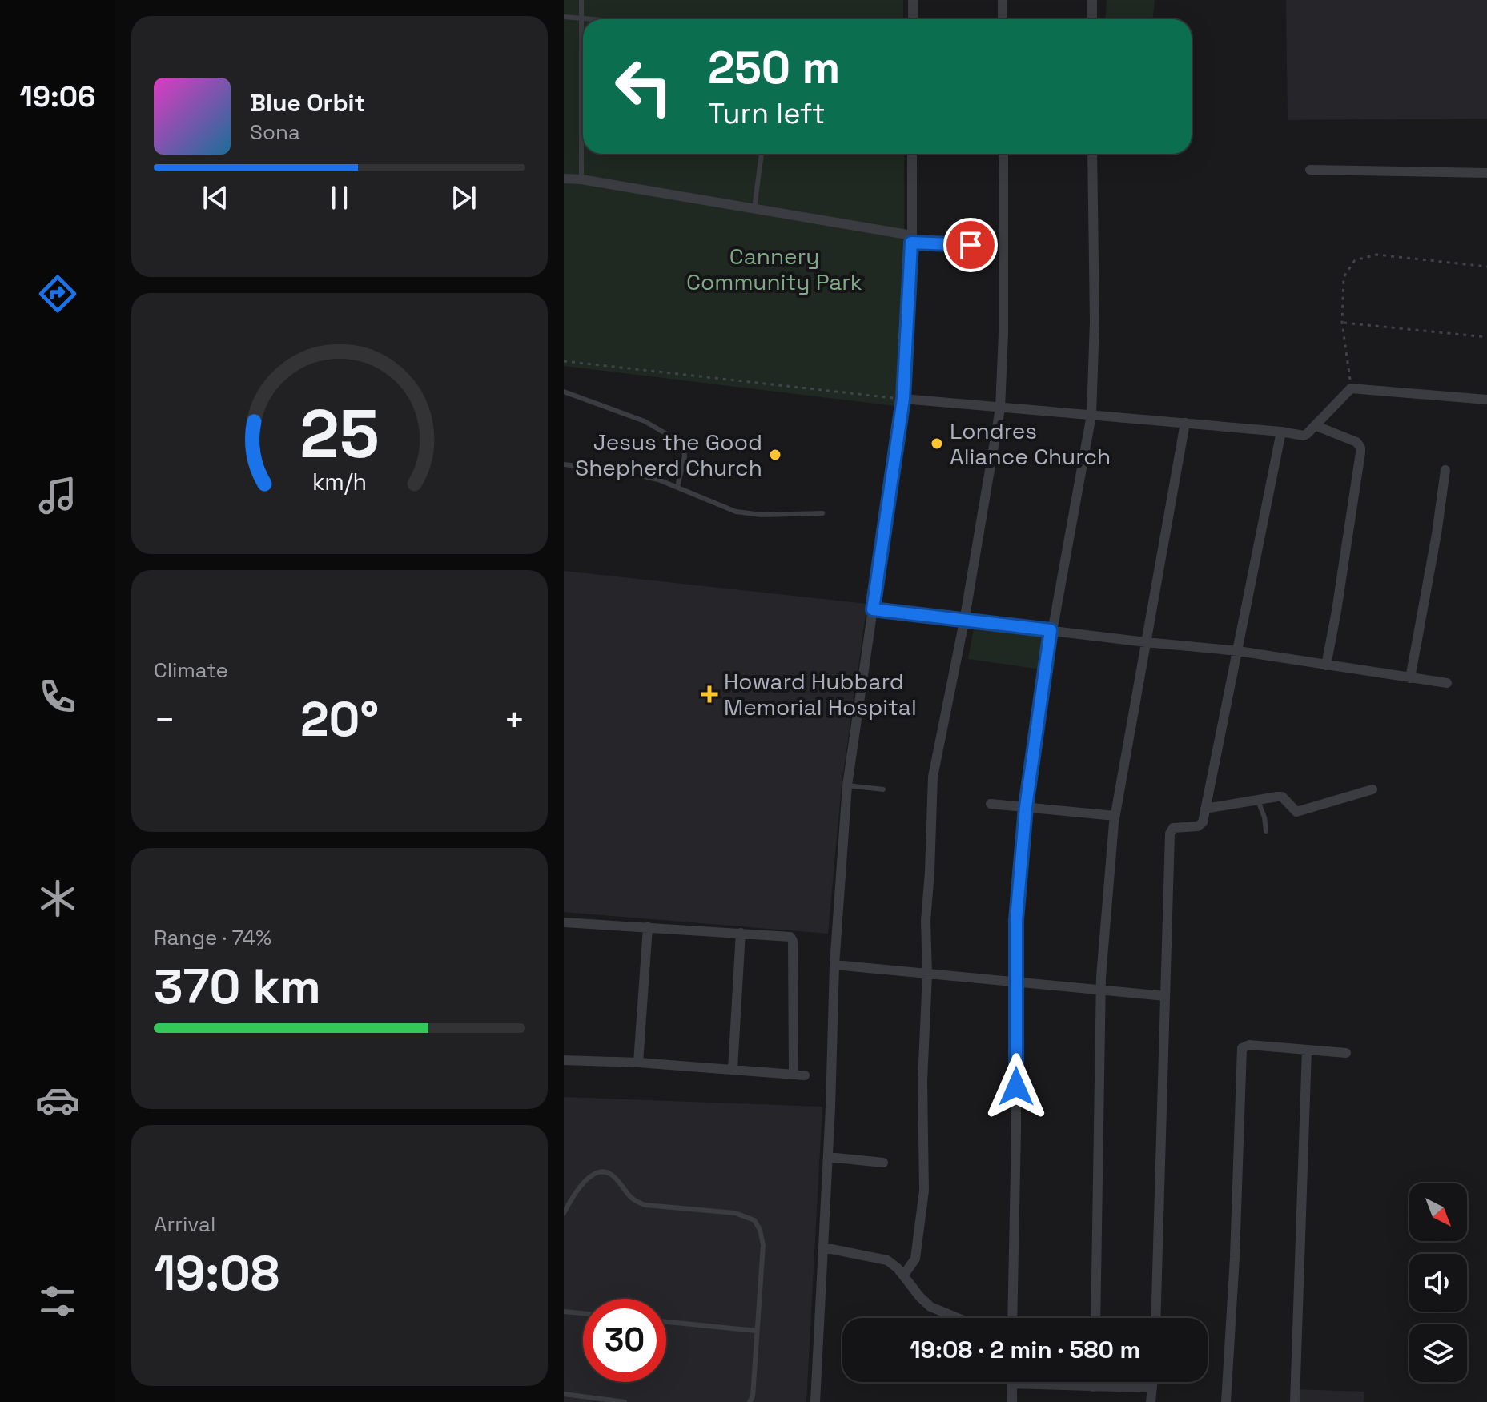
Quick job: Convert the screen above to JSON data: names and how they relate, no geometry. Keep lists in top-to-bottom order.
{
  "parks": ["Cannery Community Park"],
  "places": {
    "other": ["Londres Aliance Church", "Jesus the Good Shepherd Church"],
    "health": ["Howard Hubbard Memorial Hospital"]
  },
  "north": "bottom right",
  "page": {
    "tabs": "19:06",
    "turn": ["250 m", "Turn left"],
    "song": ["Blue Orbit", "Sona"],
    "tile": [
      "Climate",
      ["Range · 74%", "370 km"],
      ["Arrival", "19:08"]
    ],
    "heat": ["−", "20°", "+"],
    "limit": "30",
    "trip": "19:08 · 2 min · 580 m",
    "gauge": ["25", "km/h"]
  }
}
